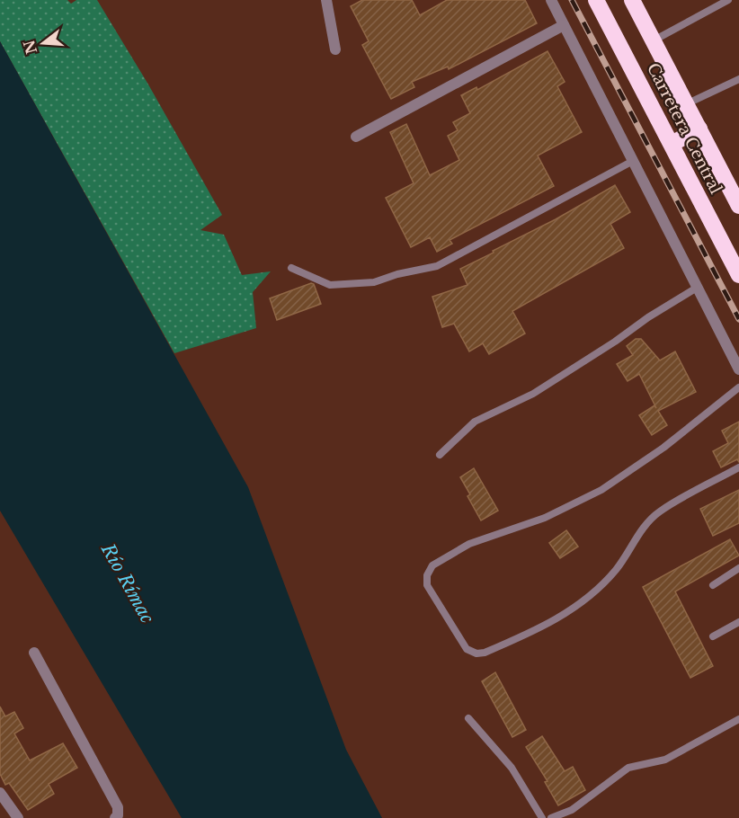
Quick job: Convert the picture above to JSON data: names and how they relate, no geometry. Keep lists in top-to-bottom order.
{
  "streets": {
    "highway": ["Carretera Central"]
  },
  "water": ["Río Rímac"],
  "north": "left"
}
